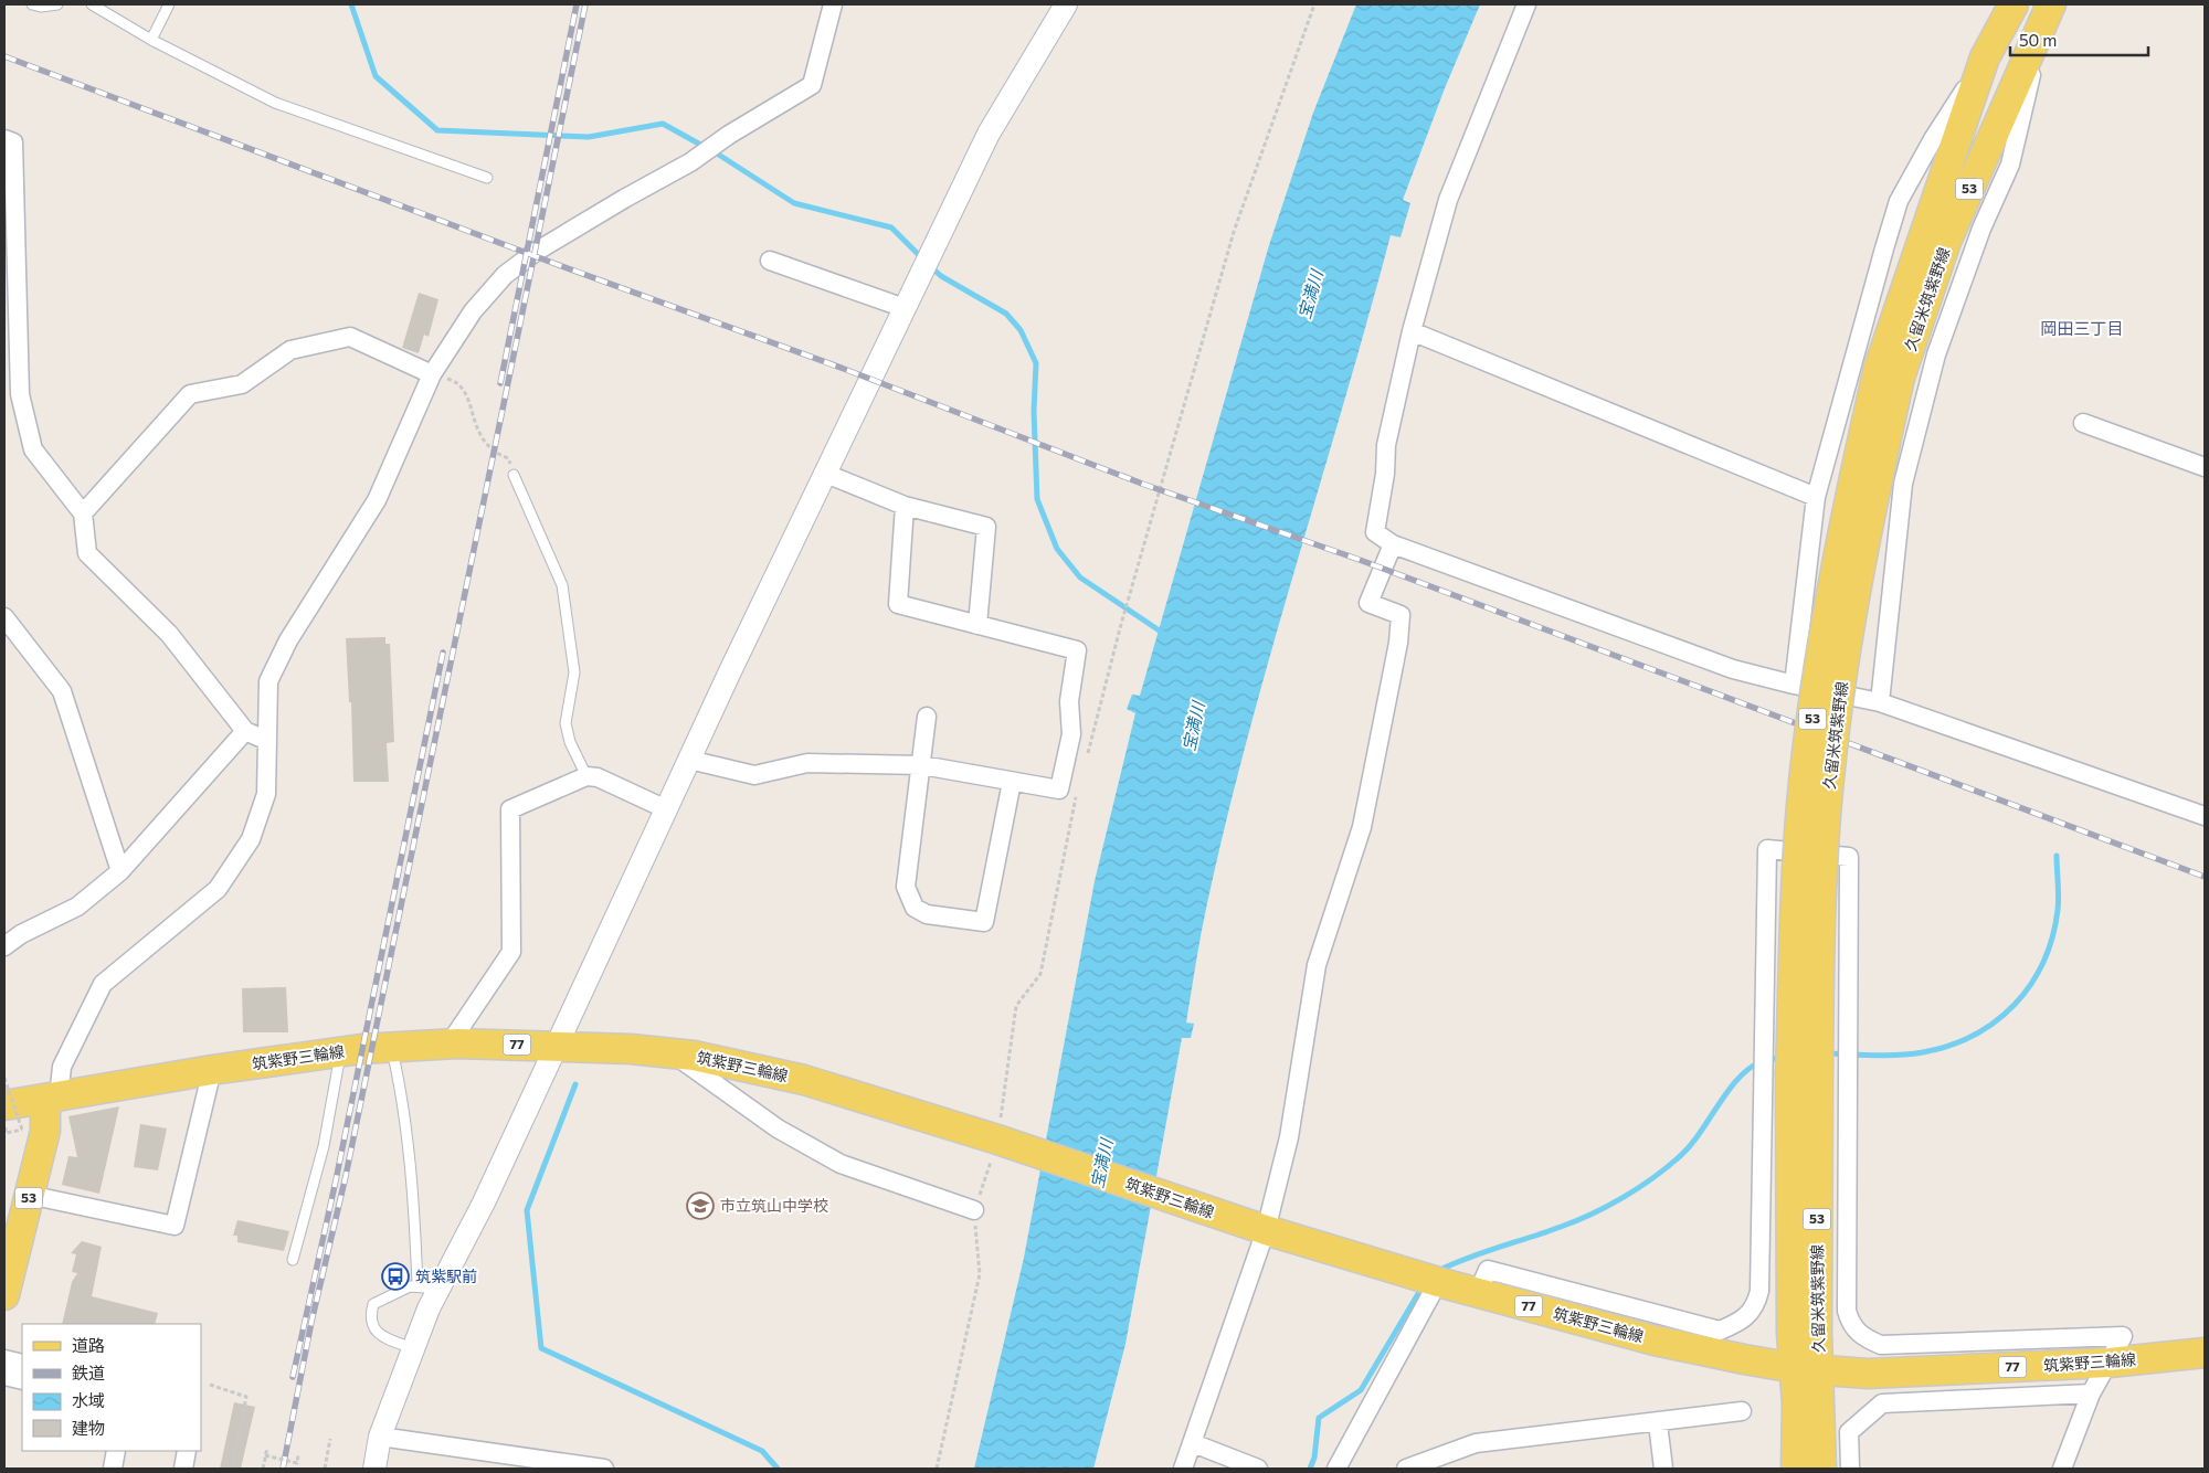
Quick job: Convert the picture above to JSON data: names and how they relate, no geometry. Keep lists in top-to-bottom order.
{
  "streets": {
    "main road": [
      "53",
      "久留米筑紫野線",
      "77",
      "筑紫野三輪線"
    ]
  },
  "crossings": [
    ["53", "筑紫野三輪線"],
    ["久留米筑紫野線", "筑紫野三輪線"]
  ],
  "districts": ["岡田三丁目"],
  "water": ["宝満川"],
  "places": {
    "school or university": ["市立筑山中学校"],
    "bus stop": ["筑紫駅前"]
  },
  "legend": [
    "道路",
    "鉄道",
    "水域",
    "建物"
  ],
  "scale_bar": "50 m"
}
